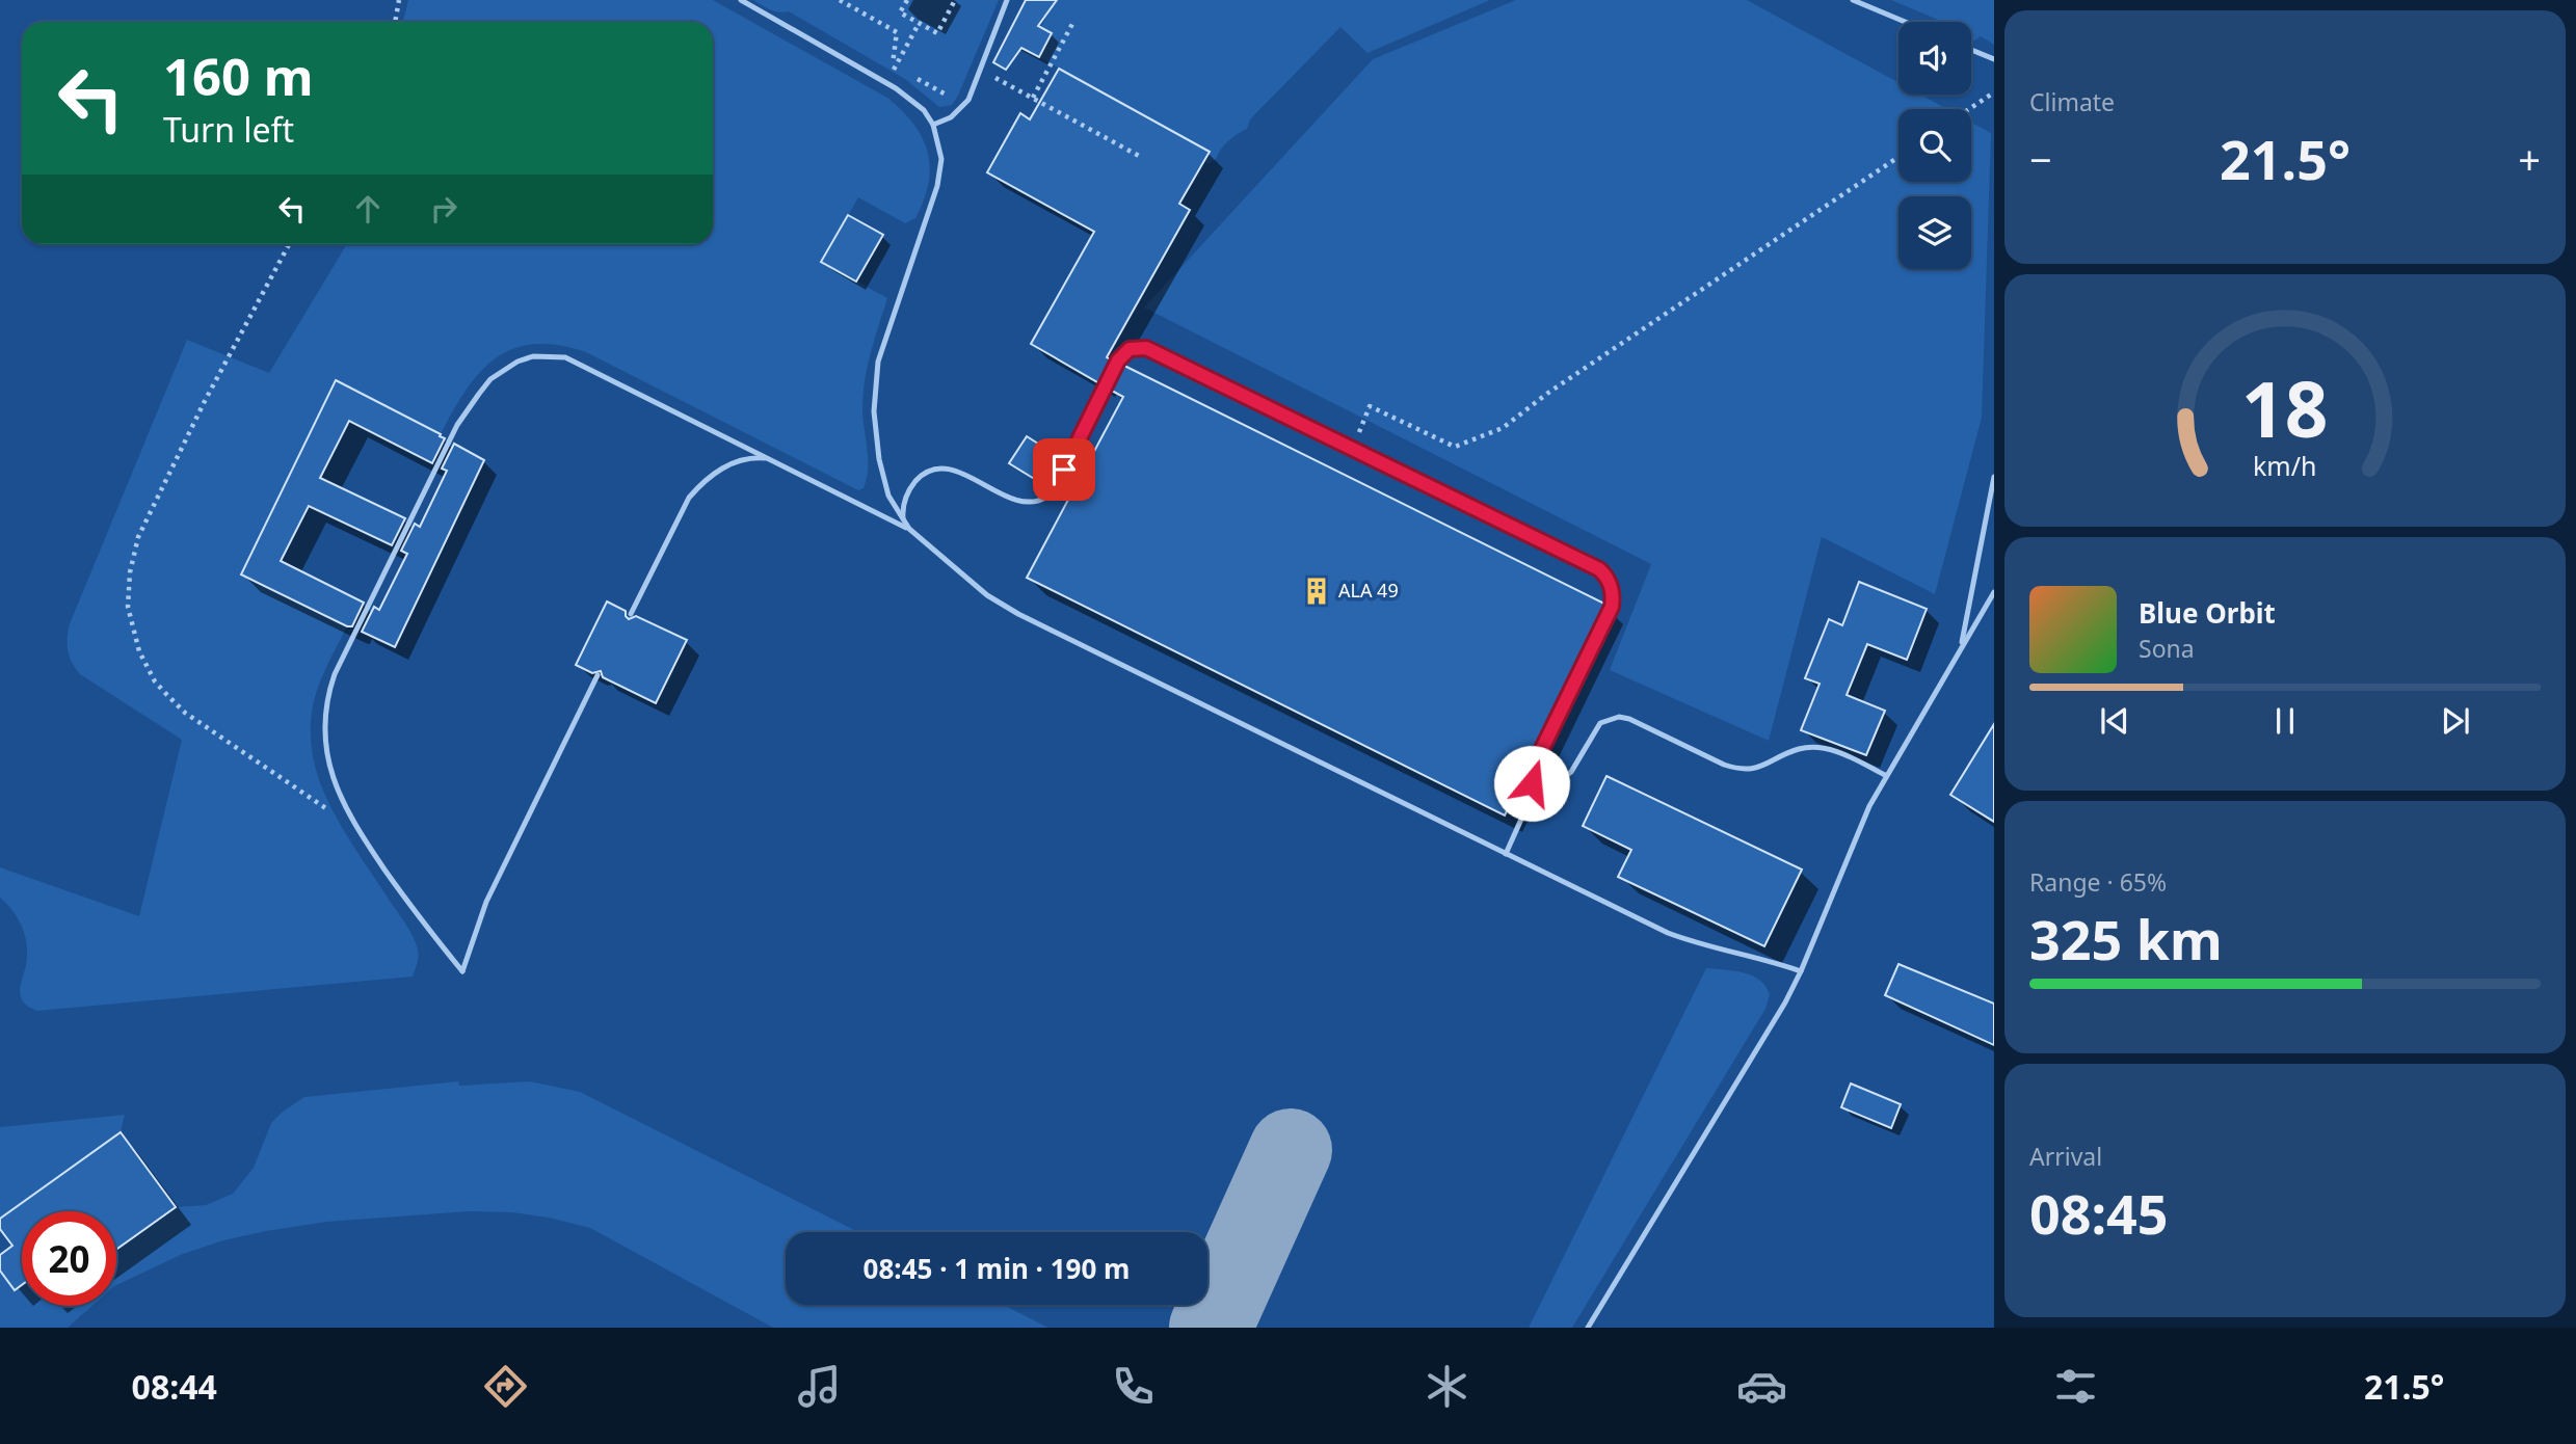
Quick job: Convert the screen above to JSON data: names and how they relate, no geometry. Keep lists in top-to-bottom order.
{
  "places": {
    "building": ["ALA 49"]
  },
  "page": {
    "tile": [
      "Climate",
      ["Range · 65%", "325 km"],
      ["Arrival", "08:45"]
    ],
    "turn": ["160 m", "Turn left"],
    "heat": ["−", "21.5°", "+"],
    "song": ["Blue Orbit", "Sona"],
    "limit": "20",
    "trip": "08:45 · 1 min · 190 m",
    "tabs": ["08:44", "21.5°"],
    "gauge": ["18", "km/h"]
  }
}
